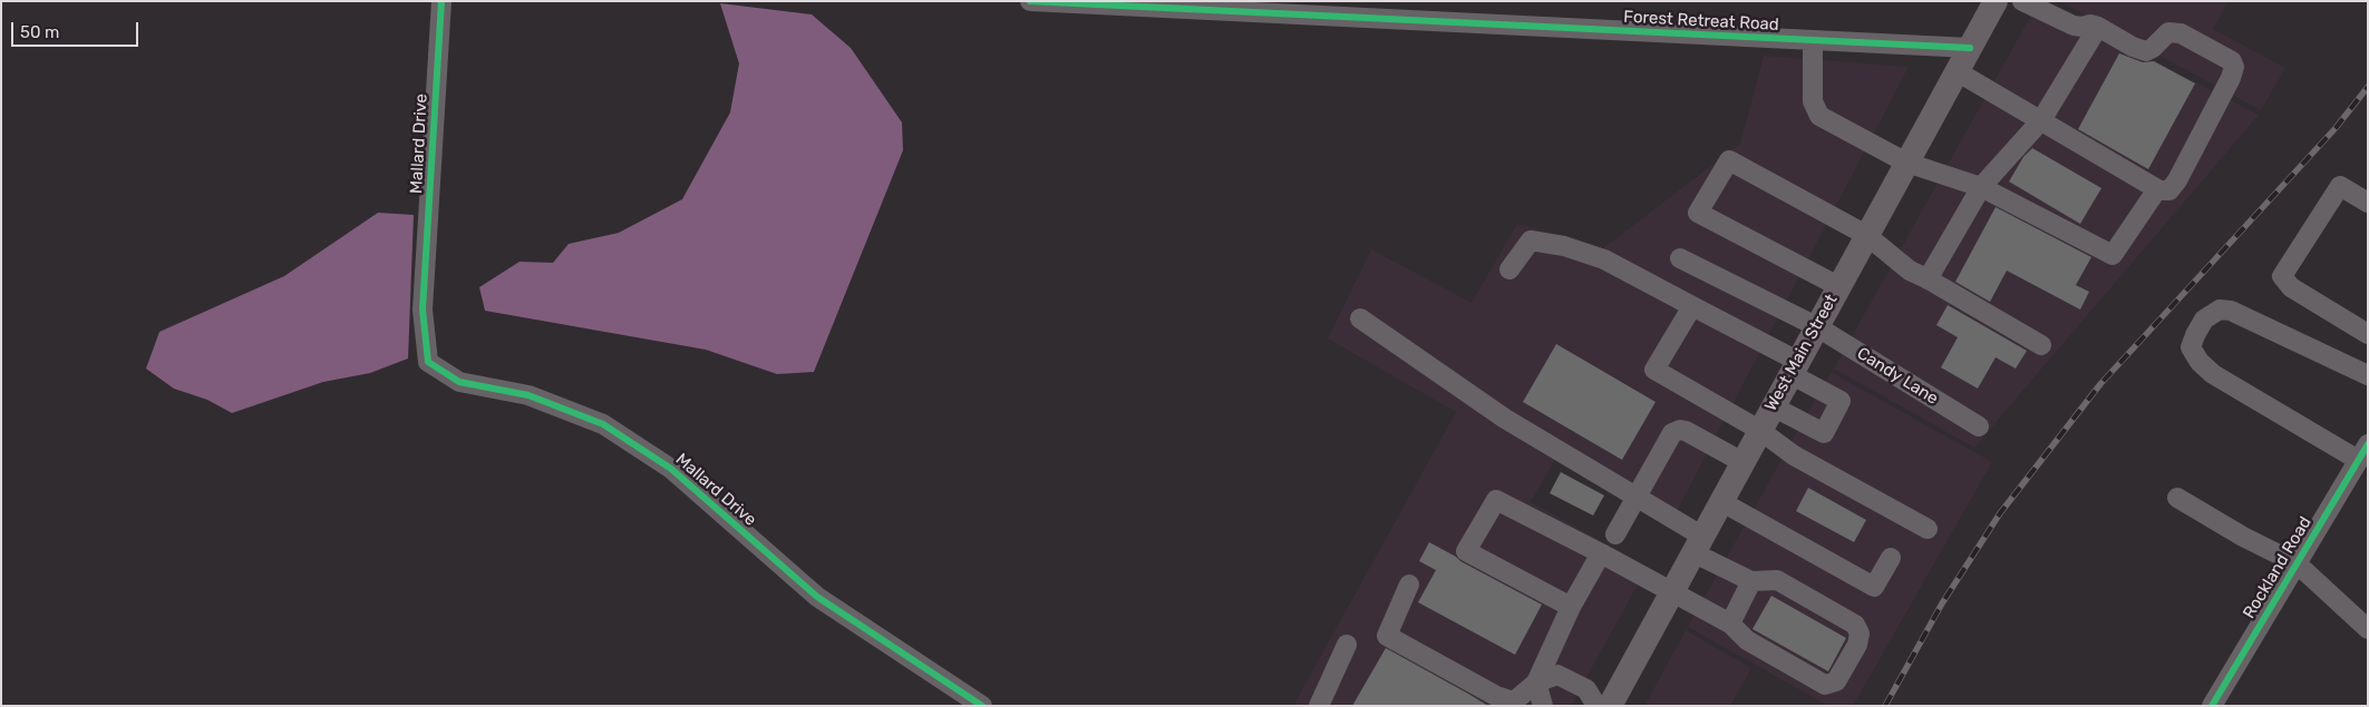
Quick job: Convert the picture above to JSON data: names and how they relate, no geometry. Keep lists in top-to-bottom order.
{
  "streets": {
    "main road": ["West Main Street"],
    "street": [
      "Forest Retreat Road",
      "Mallard Drive",
      "Candy Lane",
      "Rockland Road"
    ]
  },
  "crossings": [
    ["Forest Retreat Road", "West Main Street"],
    ["West Main Street", "Candy Lane"]
  ],
  "scale_bar": "50 m"
}
